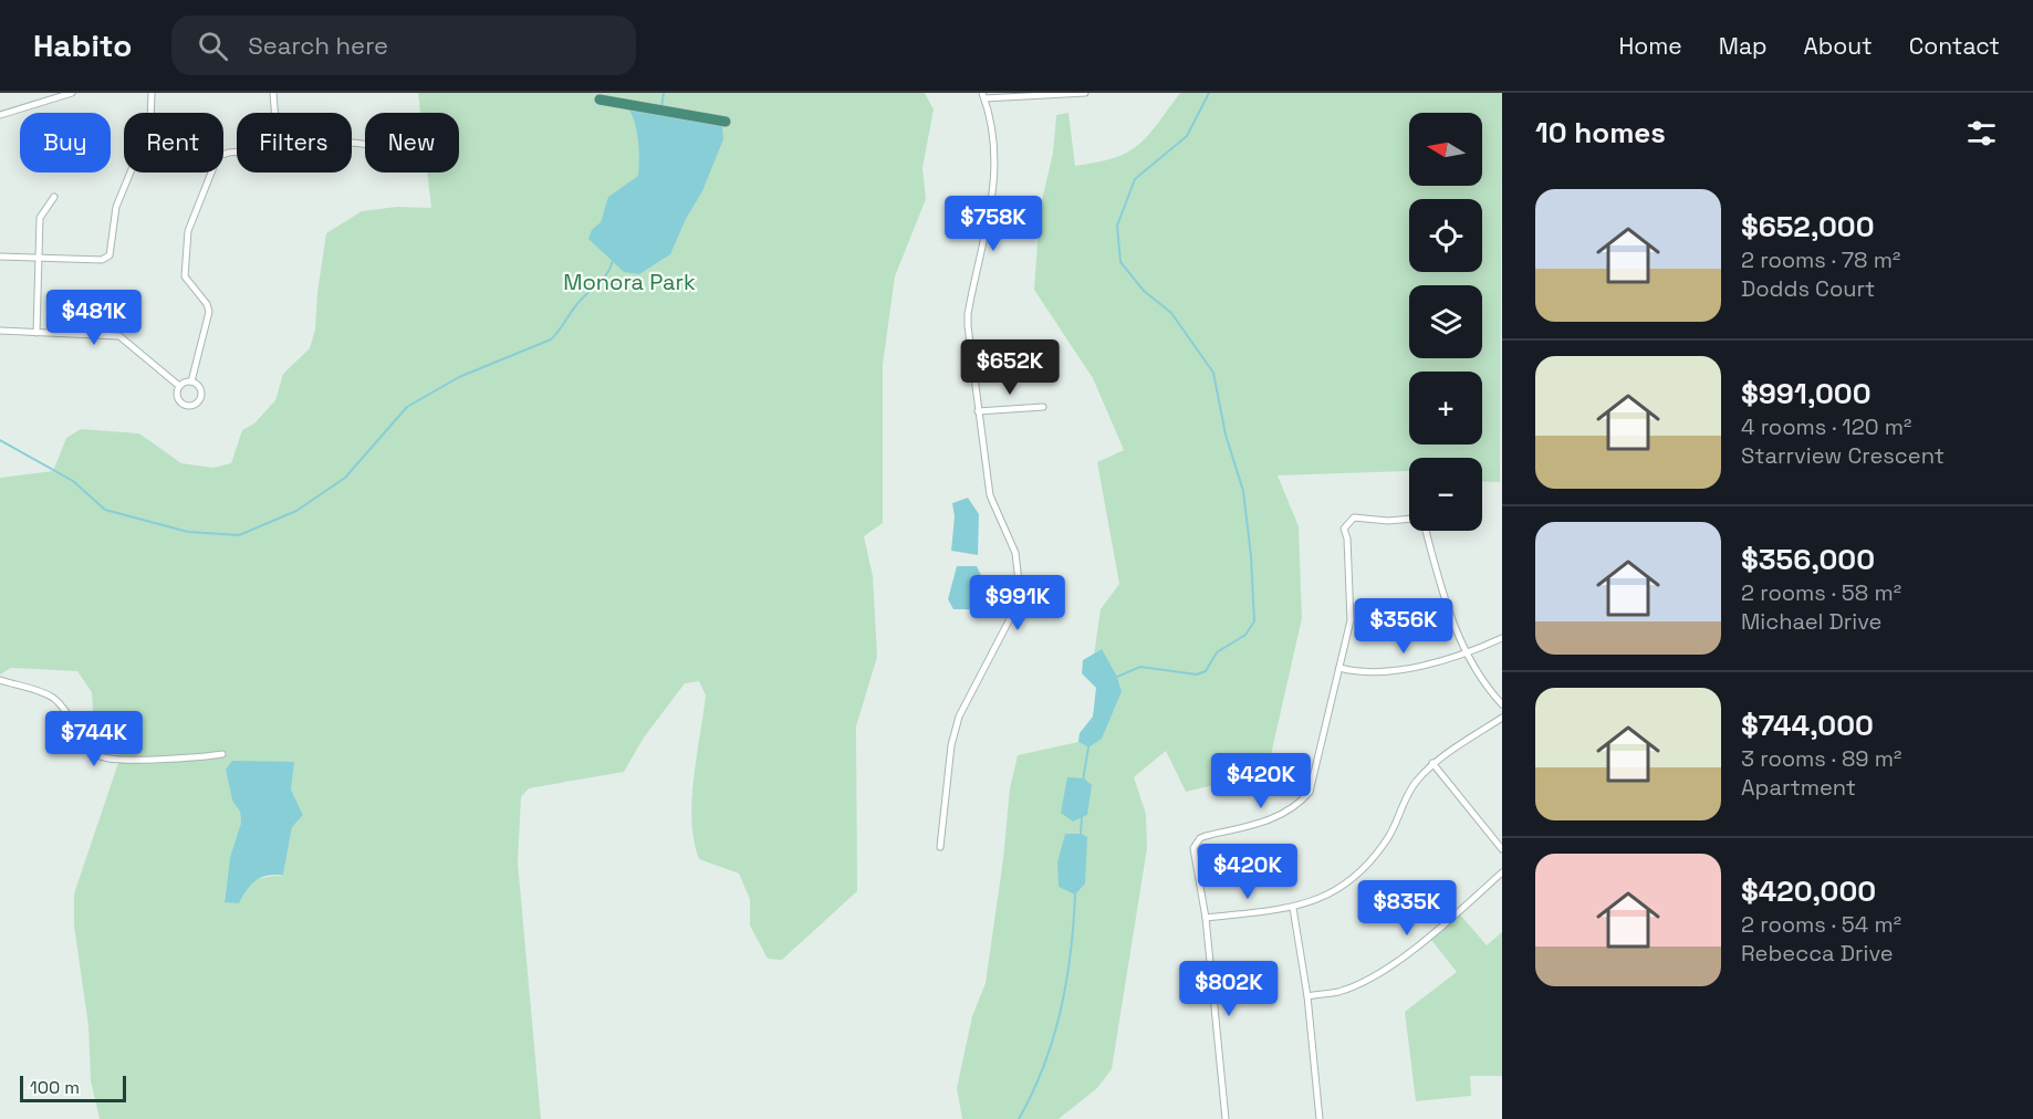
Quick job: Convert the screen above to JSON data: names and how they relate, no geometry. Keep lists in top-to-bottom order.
{
  "parks": ["Monora Park"],
  "scale_bar": "100 m",
  "north": "left",
  "page": {
    "header": "Habito",
    "search": "Search here",
    "nav": [
      "Home",
      "Map",
      "About",
      "Contact"
    ],
    "heading": "10 homes",
    "map_buttons": ["+", "−"],
    "chip": [
      "Buy",
      "Rent",
      "Filters",
      "New"
    ],
    "list": [
      {
        "name": "$652,000",
        "note": "2 rooms · 78 m² · Dodds Court"
      },
      {
        "name": "$991,000",
        "note": "4 rooms · 120 m² · Starrview Crescent"
      },
      {
        "name": "$356,000",
        "note": "2 rooms · 58 m² · Michael Drive"
      },
      {
        "name": "$744,000",
        "note": "3 rooms · 89 m² · Apartment"
      },
      {
        "name": "$420,000",
        "note": "2 rooms · 54 m² · Rebecca Drive"
      }
    ],
    "price": [
      "$758K",
      "$481K",
      "$652K",
      "$991K",
      "$356K",
      "$744K",
      "$420K",
      "$420K",
      "$835K",
      "$802K"
    ],
    "scale": "100 m"
  }
}
